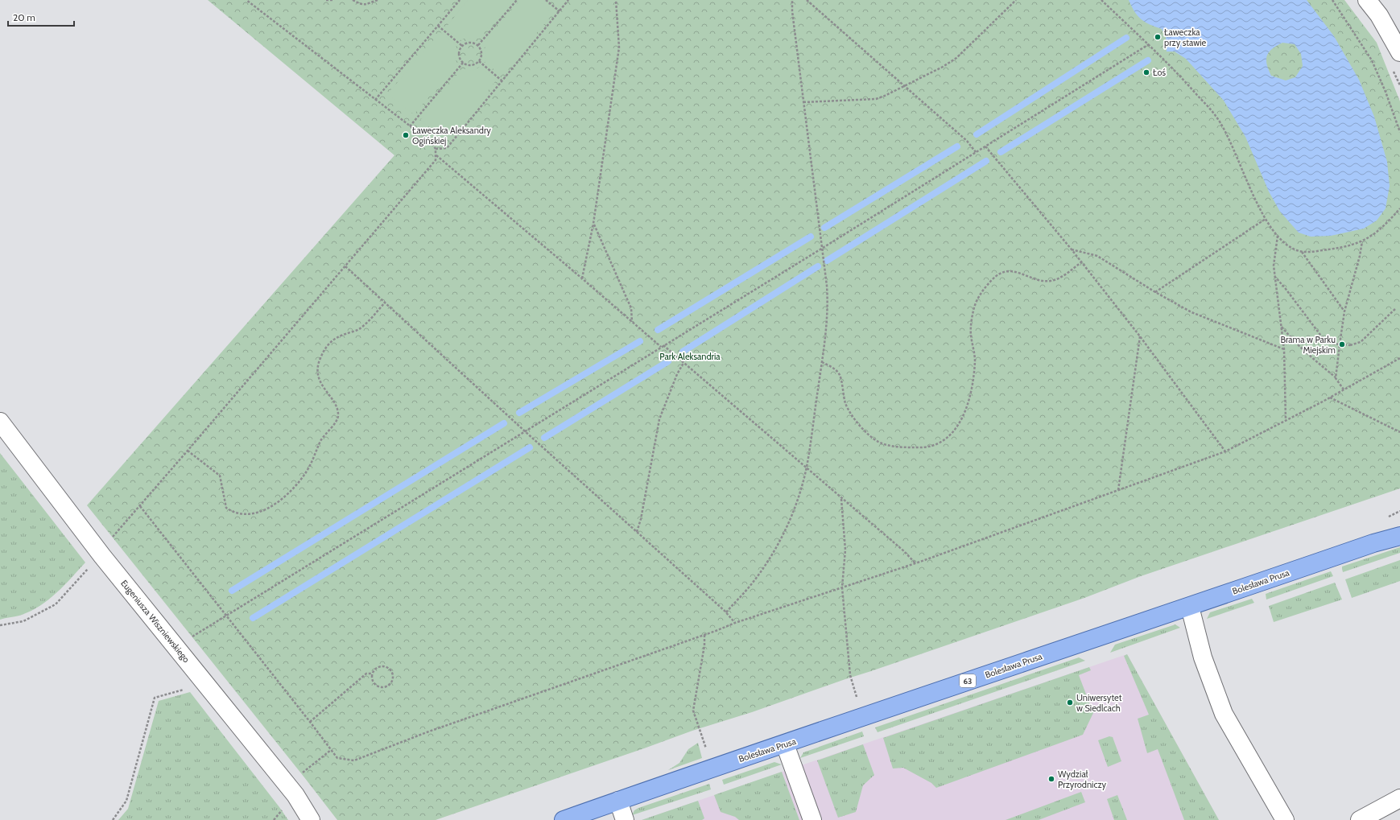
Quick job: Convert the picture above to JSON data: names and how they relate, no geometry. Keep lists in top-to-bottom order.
{
  "streets": {
    "main road": ["Bolesława Prusa", "63"],
    "street": ["Eugeniusza Wiszniewskiego"]
  },
  "parks": ["Park Aleksandria"],
  "places": [
    "Ławeczka przy stawie",
    "Łoś",
    "Ławeczka Aleksandry Ogińskiej",
    "Brama w Parku Miejskim",
    "Uniwersytet w Siedlcach",
    "Wydział Przyrodniczy"
  ],
  "scale_bar": "20 m"
}
